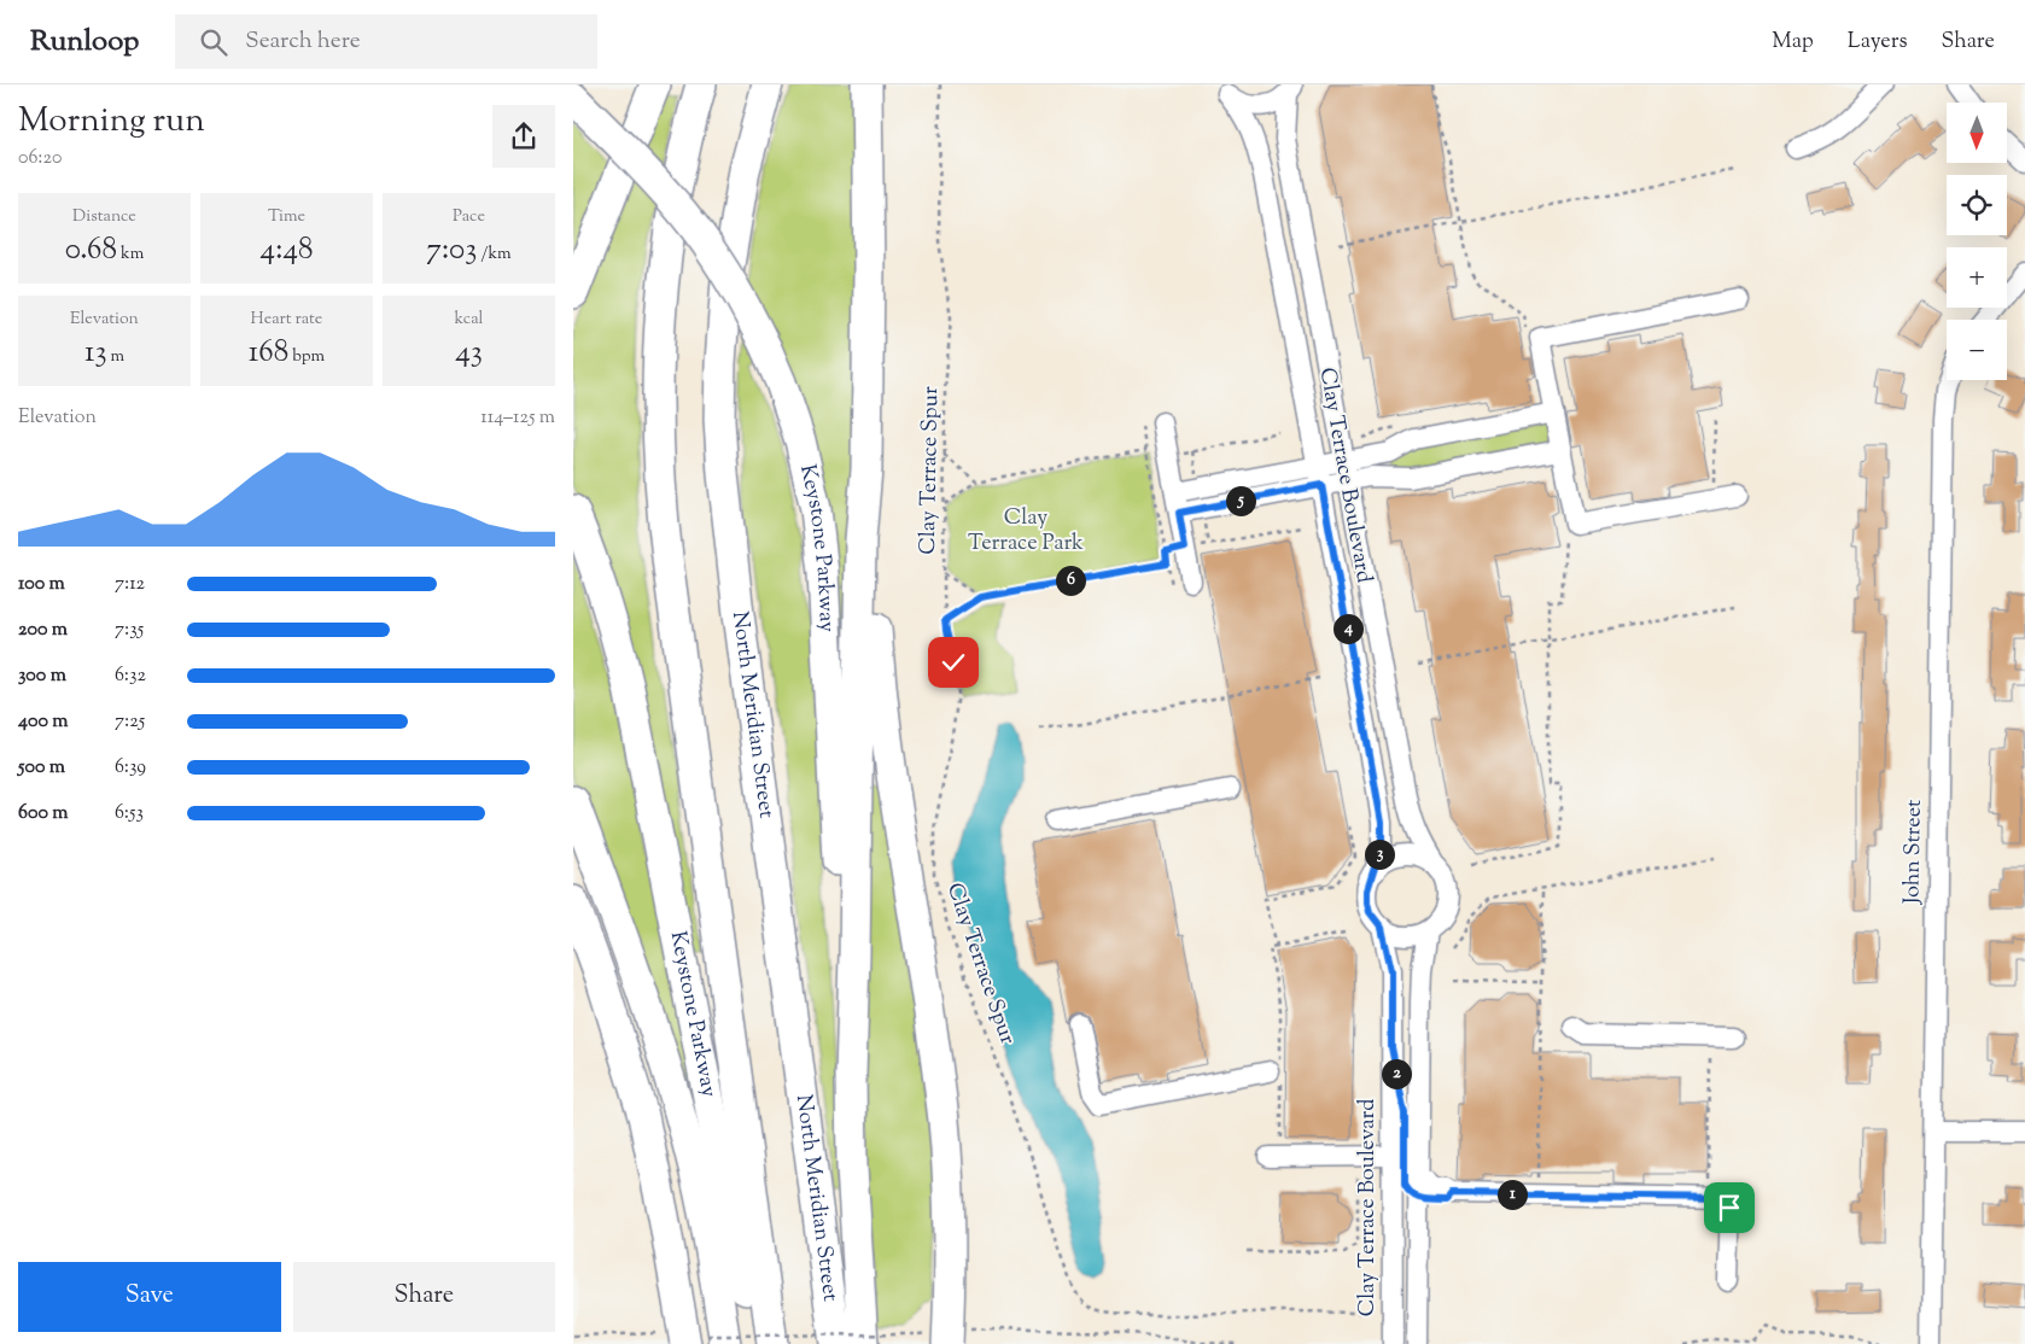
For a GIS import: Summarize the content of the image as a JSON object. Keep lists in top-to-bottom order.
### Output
{
  "streets": {
    "highway": ["Keystone Parkway", "North Meridian Street"],
    "street": ["Clay Terrace Boulevard", "John Street"],
    "path": ["Clay Terrace Spur"]
  },
  "parks": ["Clay Terrace Park"],
  "north": "bottom",
  "page": {
    "header": "Runloop",
    "search": "Search here",
    "nav": ["Map", "Layers", "Share"],
    "heading": ["Morning run", "06:20"],
    "map_buttons": ["+", "−"],
    "stats": [
      ["Distance", "0.68 km"],
      ["Time", "4:48"],
      ["Pace", "7:03 /km"],
      ["Elevation", "13 m"],
      ["Heart rate", "168 bpm"],
      ["kcal", "43"]
    ],
    "chart": ["Elevation", "114–125 m"],
    "pins": [
      "5",
      "6",
      "4",
      "3",
      "2",
      "1"
    ],
    "list": [
      {
        "name": "100 m",
        "note": "7:12"
      },
      {
        "name": "200 m",
        "note": "7:35"
      },
      {
        "name": "300 m",
        "note": "6:32"
      },
      {
        "name": "400 m",
        "note": "7:25"
      },
      {
        "name": "500 m",
        "note": "6:39"
      },
      {
        "name": "600 m",
        "note": "6:53"
      }
    ],
    "buttons": ["Save", "Share"]
  }
}
